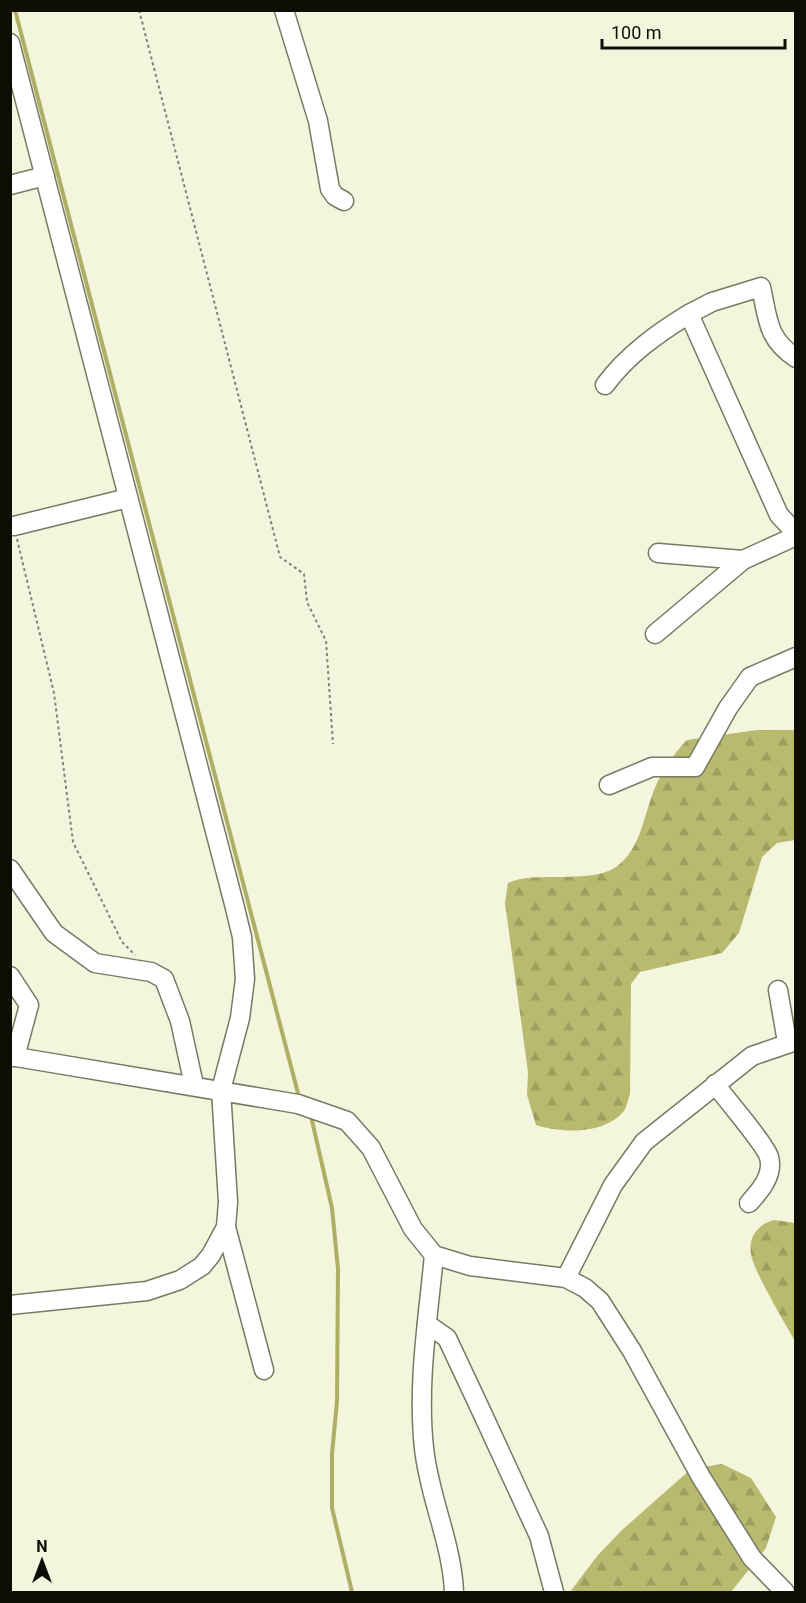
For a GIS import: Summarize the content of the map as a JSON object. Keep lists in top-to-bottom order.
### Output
{
  "scale_bar": "100 m",
  "north": "top"
}
